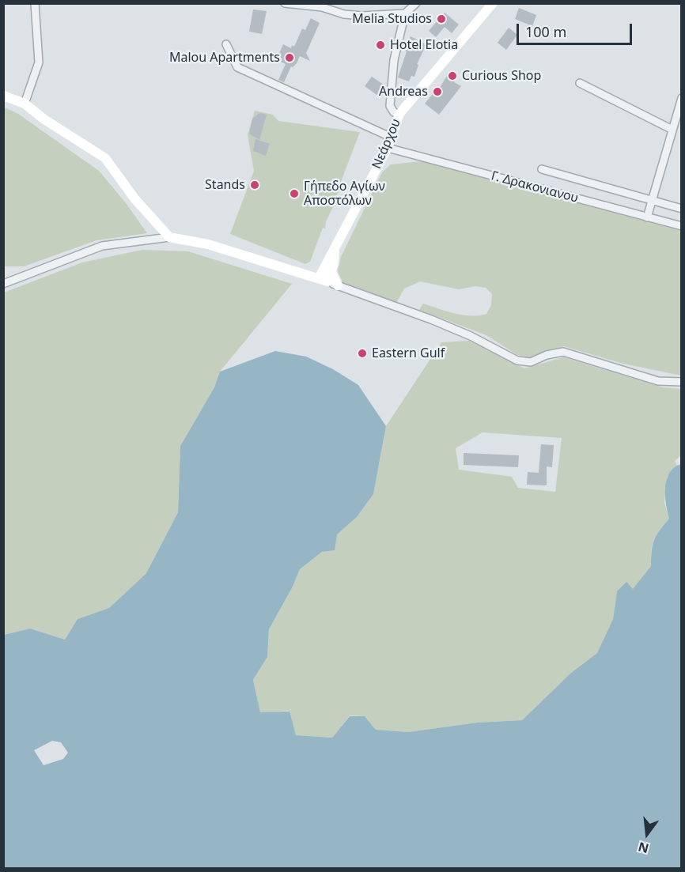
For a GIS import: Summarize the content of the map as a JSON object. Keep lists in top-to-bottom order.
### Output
{
  "streets": {
    "street": ["Νεάρχου", "Γ. Δρακονιανου"]
  },
  "crossings": [
    ["Νεάρχου", "Γ. Δρακονιανου"]
  ],
  "places": [
    "Melia Studios",
    "Hotel Elotia",
    "Malou Apartments",
    "Curious Shop",
    "Andreas",
    "Stands",
    "Γήπεδο Αγίων Αποστόλων",
    "Eastern Gulf"
  ],
  "scale_bar": "100 m",
  "north": "bottom"
}
